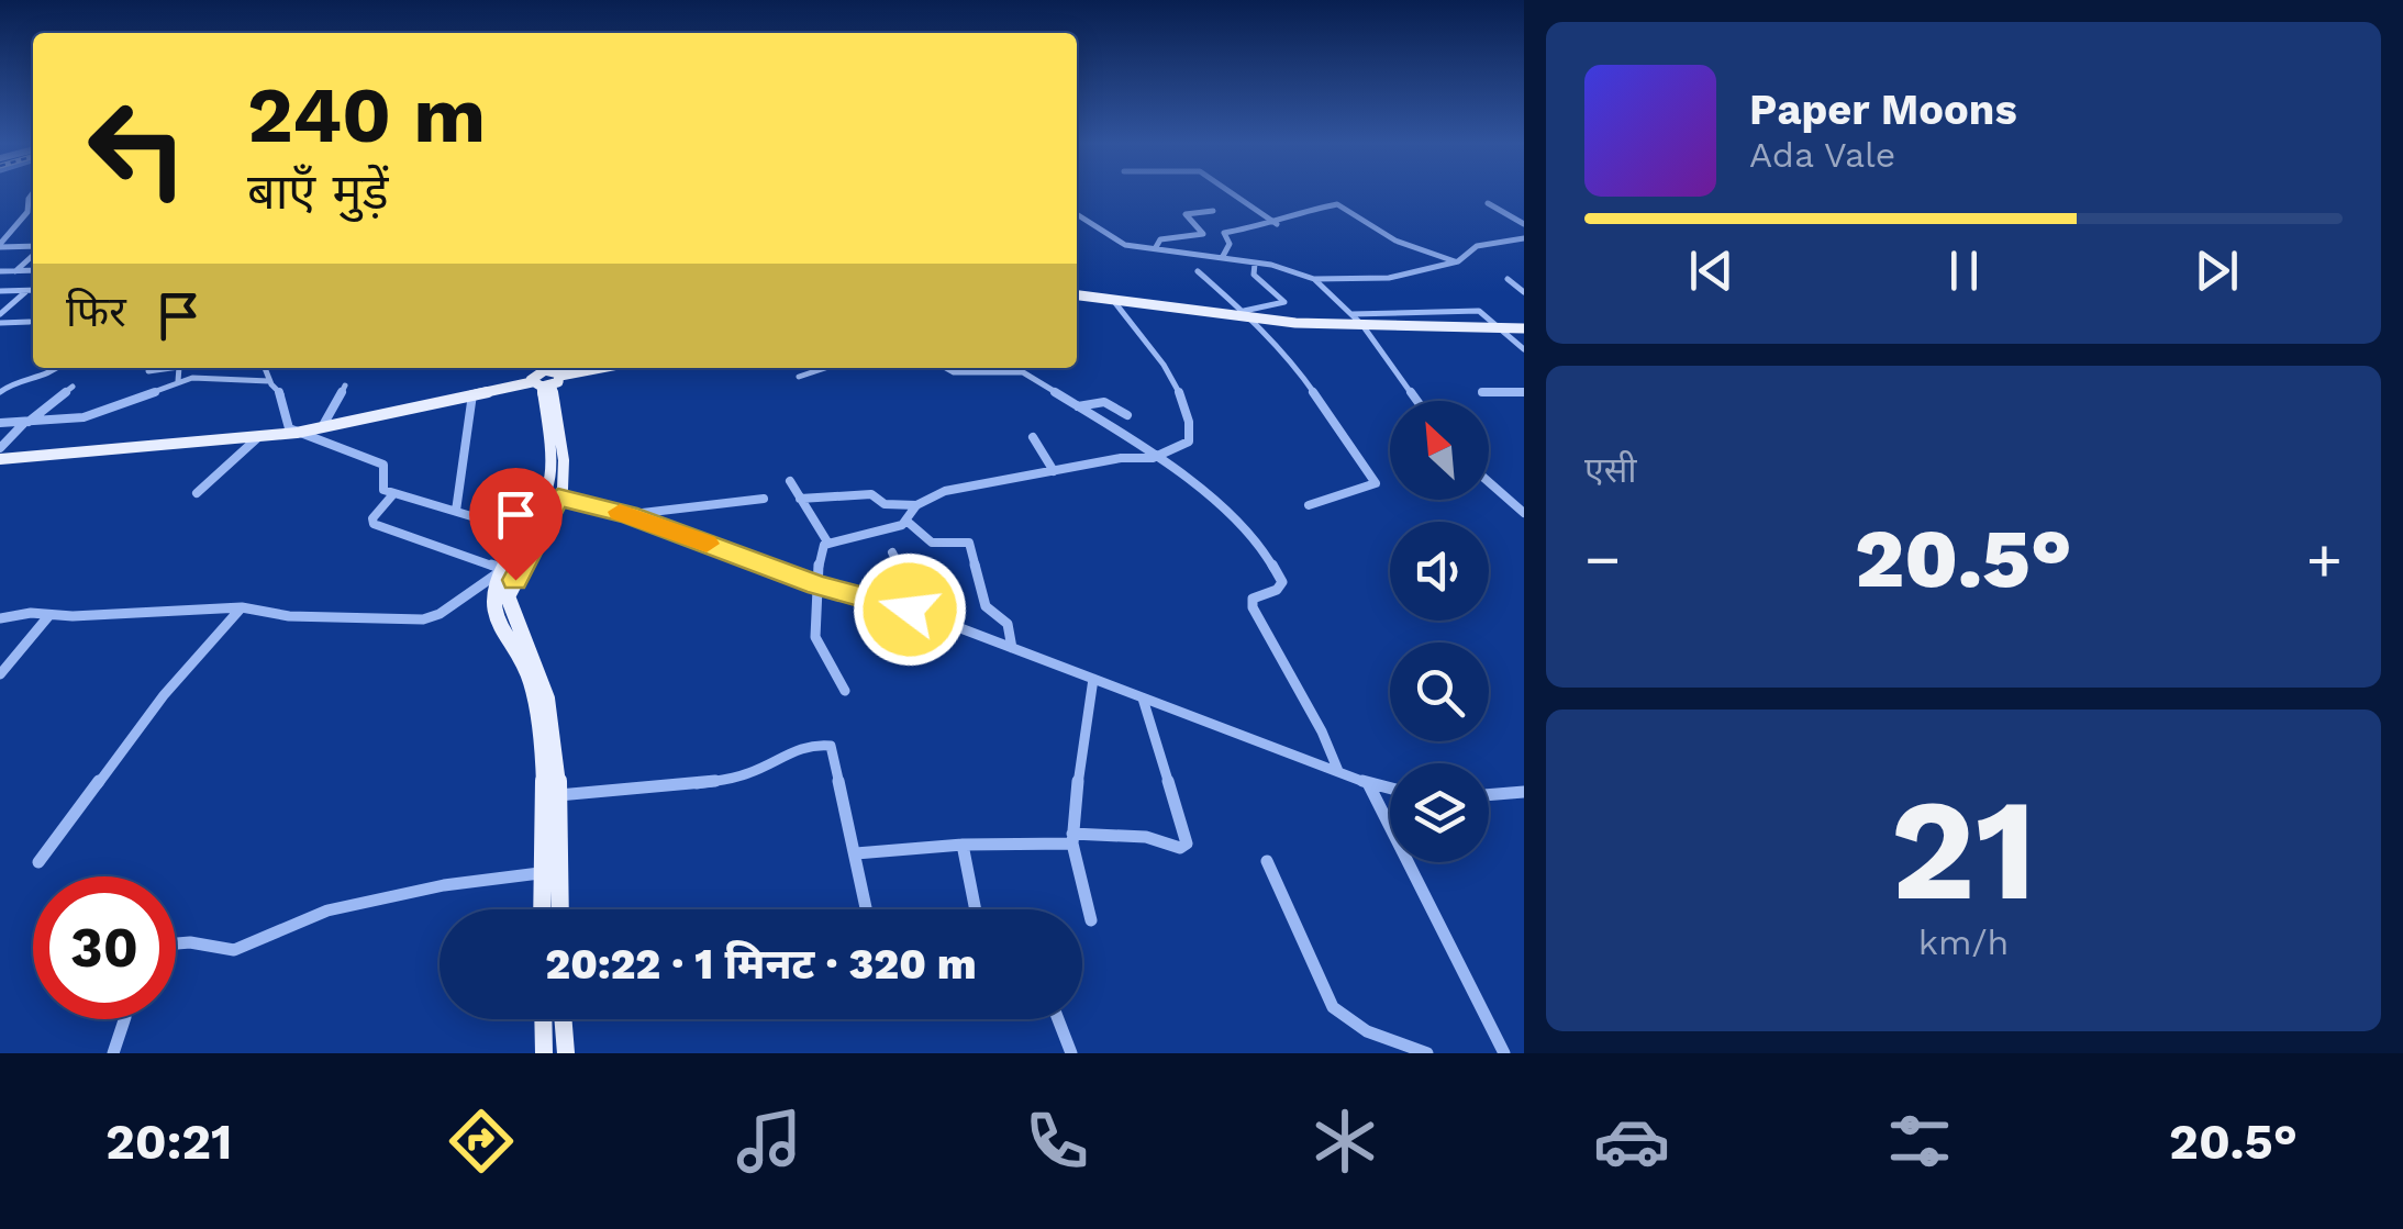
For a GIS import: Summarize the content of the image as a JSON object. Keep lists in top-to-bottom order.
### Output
{
  "north": "top left",
  "page": {
    "turn": ["240 m", "बाएँ मुड़ें"],
    "song": ["Paper Moons", "Ada Vale"],
    "then": "फिर",
    "tile": [
      "एसी",
      ["21", "km/h"]
    ],
    "heat": ["−", "20.5°", "+"],
    "limit": "30",
    "trip": "20:22 · 1 मिनट · 320 m",
    "tabs": ["20:21", "20.5°"]
  }
}
